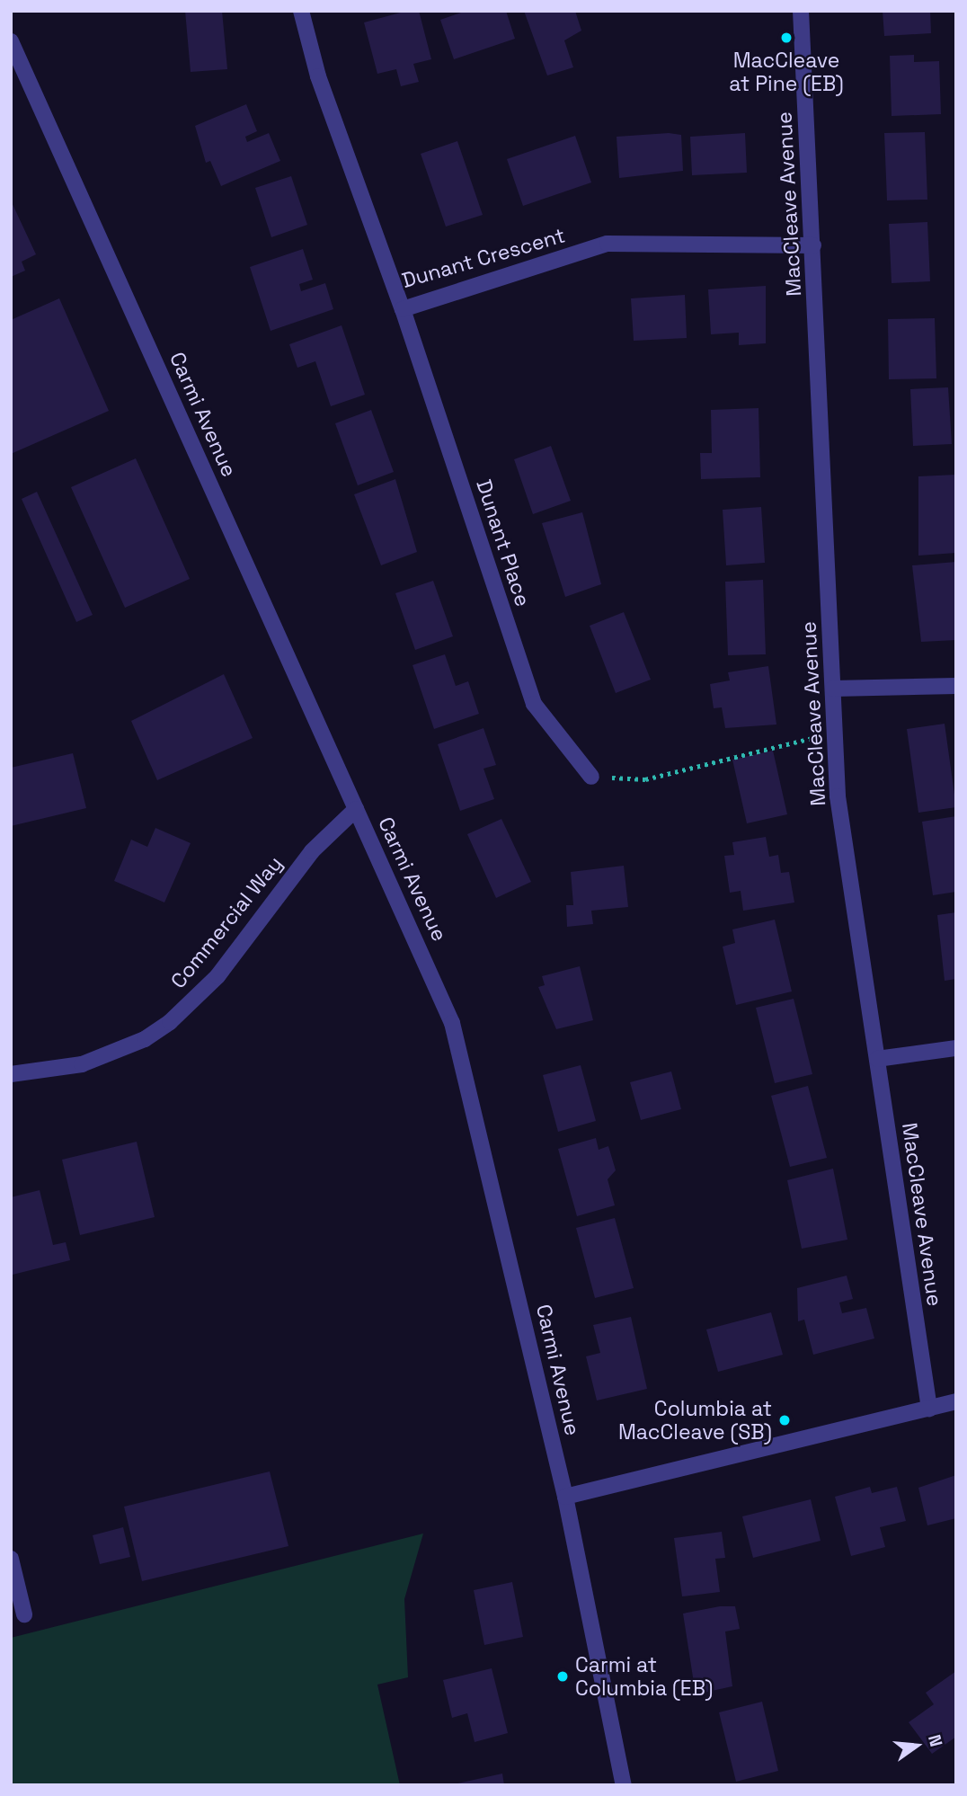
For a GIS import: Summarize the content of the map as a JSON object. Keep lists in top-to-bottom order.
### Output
{
  "streets": {
    "street": [
      "MacCleave Avenue",
      "Dunant Crescent",
      "Carmi Avenue",
      "Dunant Place",
      "Commercial Way"
    ]
  },
  "crossings": [
    ["MacCleave Avenue", "Dunant Crescent"],
    ["Dunant Crescent", "Dunant Place"],
    ["Carmi Avenue", "Commercial Way"]
  ],
  "places": ["MacCleave at Pine (EB)", "Columbia at MacCleave (SB)", "Carmi at Columbia (EB)"],
  "north": "right"
}
